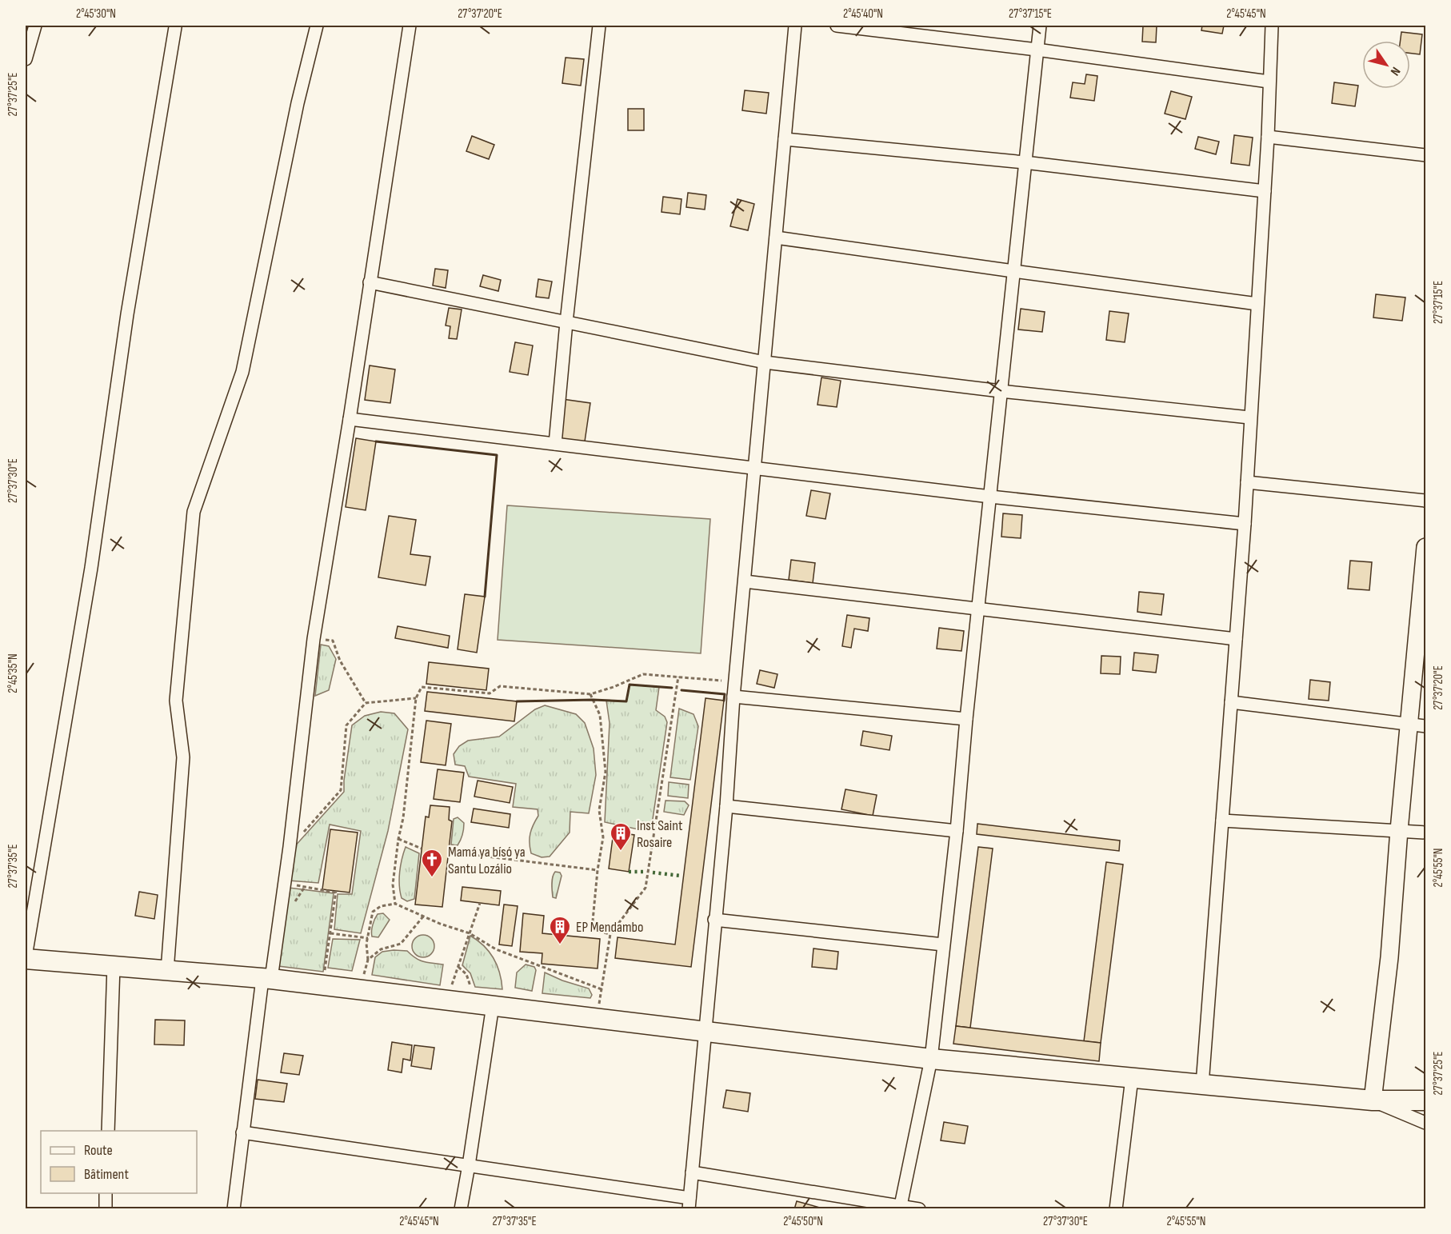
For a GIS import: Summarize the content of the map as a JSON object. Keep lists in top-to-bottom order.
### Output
{
  "places": {
    "building": ["Inst Saint Rosaire", "EP Mendambo"],
    "church": ["Mamá ya bísó ya Santu Lozálio"]
  },
  "legend": ["Route", "Bâtiment"],
  "north": "bottom right",
  "coordinates": [
    "2°45'30\"N",
    "27°37'20\"E",
    "2°45'40\"N",
    "27°37'15\"E",
    "2°45'45\"N",
    "27°37'25\"E",
    "27°37'30\"E",
    "2°45'35\"N",
    "27°37'35\"E",
    "2°45'55\"N",
    "2°45'50\"N"
  ]
}
